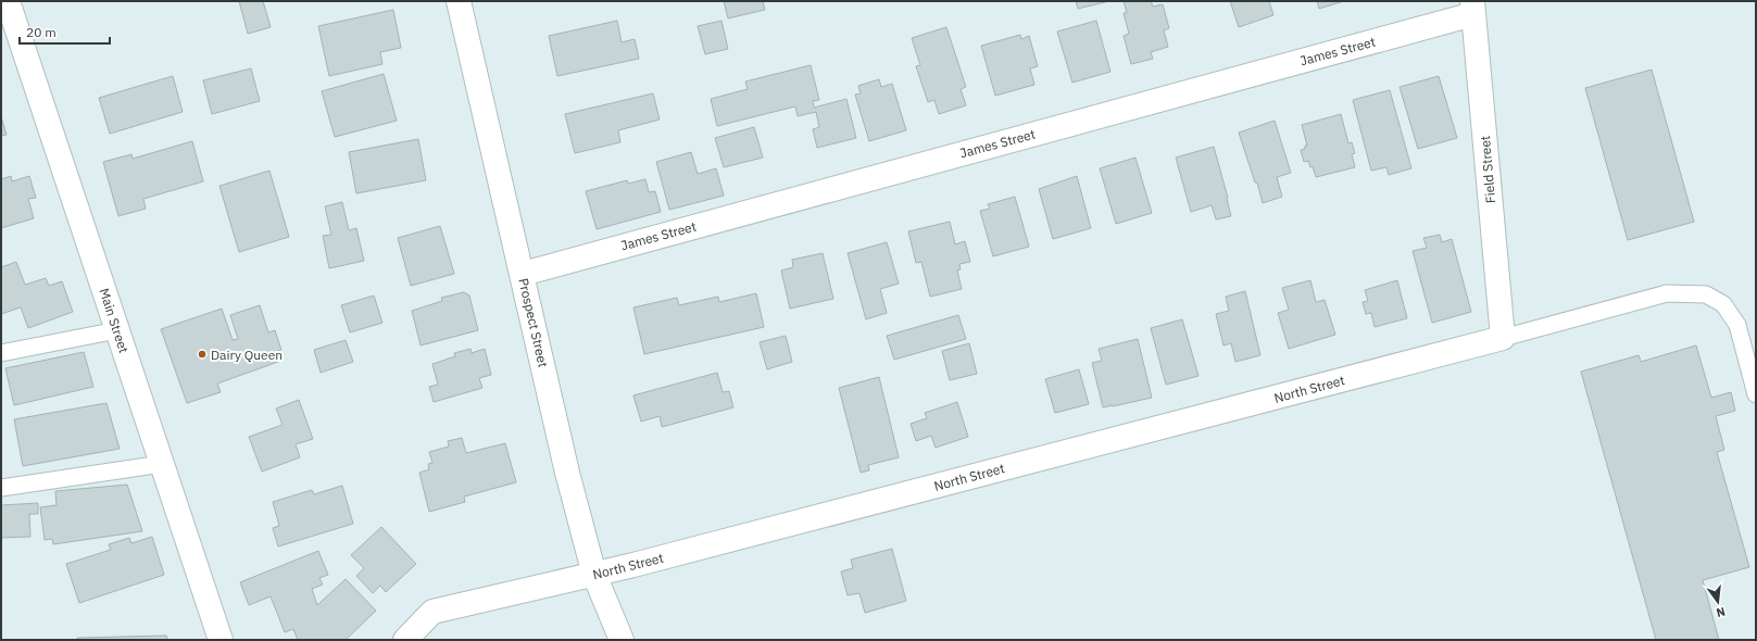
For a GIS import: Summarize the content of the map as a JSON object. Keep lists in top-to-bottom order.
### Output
{
  "streets": {
    "street": [
      "James Street",
      "Field Street",
      "Main Street",
      "Prospect Street",
      "North Street"
    ]
  },
  "crossings": [
    ["James Street", "Field Street"],
    ["James Street", "Prospect Street"],
    ["Field Street", "North Street"],
    ["Prospect Street", "North Street"]
  ],
  "places": ["Dairy Queen"],
  "scale_bar": "20 m",
  "north": "bottom"
}
